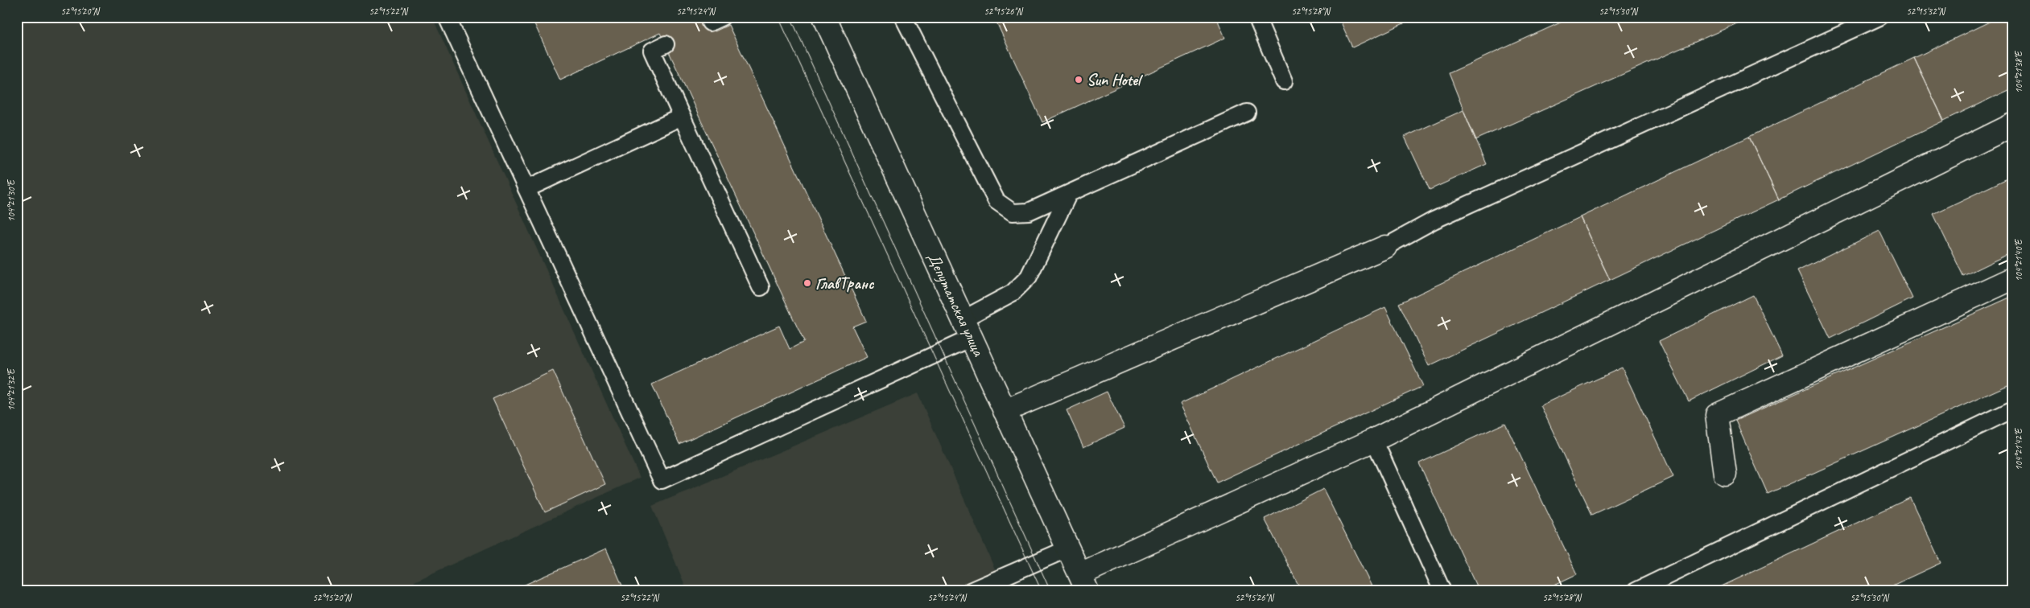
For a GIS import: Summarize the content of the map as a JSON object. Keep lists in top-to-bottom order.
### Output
{
  "streets": {
    "street": ["Депутатская улица"]
  },
  "places": ["Sun Hotel", "ГлавТранс"],
  "coordinates": [
    "52°15'20\"N",
    "52°15'22\"N",
    "52°15'24\"N",
    "52°15'26\"N",
    "52°15'28\"N",
    "52°15'30\"N",
    "52°15'32\"N",
    "104°21'38\"E",
    "104°21'30\"E",
    "104°21'40\"E",
    "104°21'32\"E",
    "104°21'42\"E"
  ]
}
